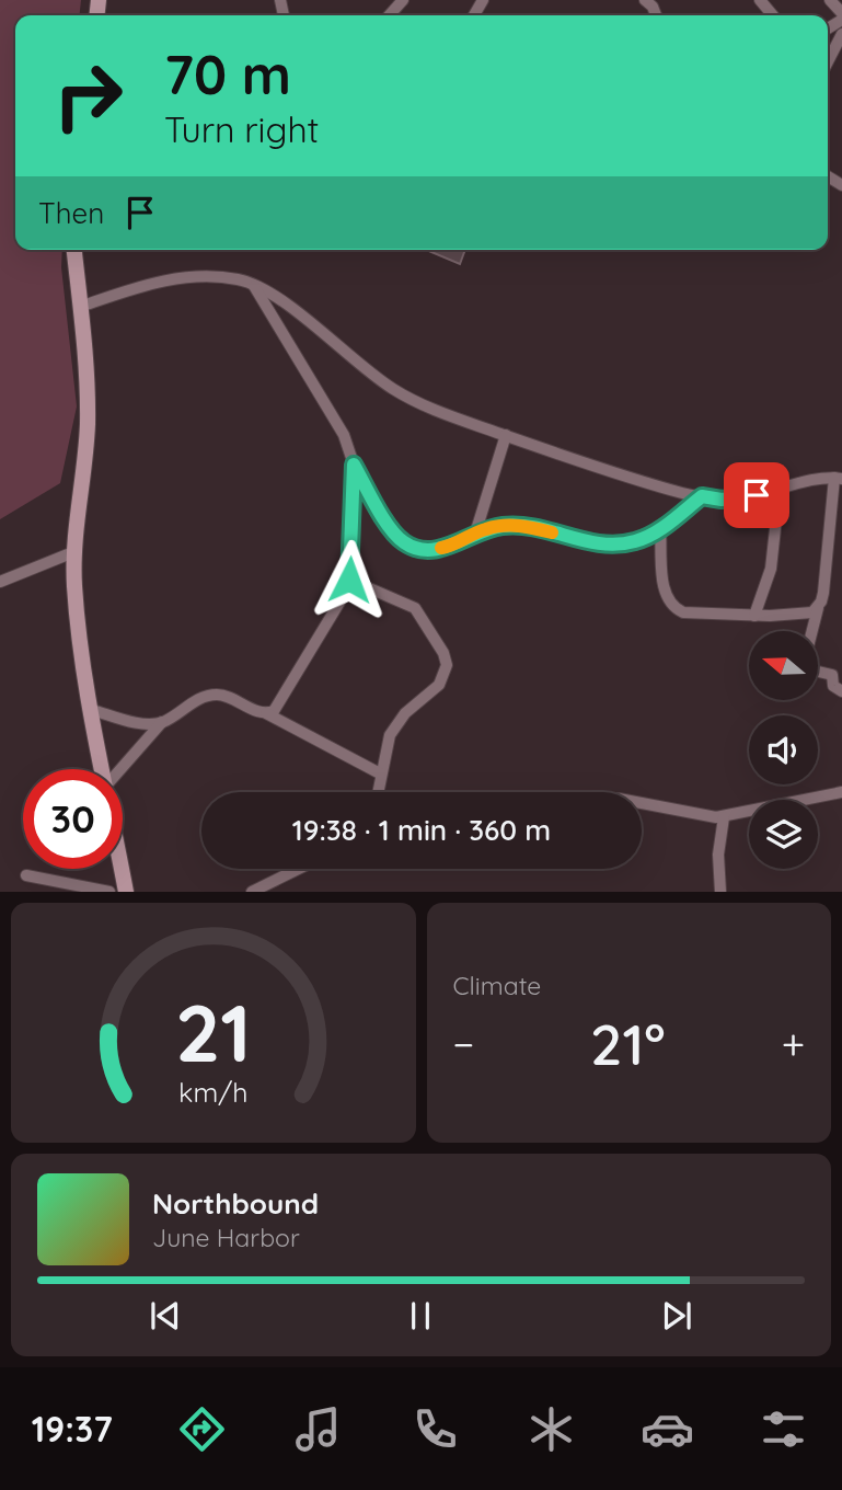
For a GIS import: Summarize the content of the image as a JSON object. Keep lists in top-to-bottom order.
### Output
{
  "north": "left",
  "page": {
    "turn": ["70 m", "Turn right"],
    "then": "Then",
    "limit": "30",
    "trip": "19:38 · 1 min · 360 m",
    "tile": "Climate",
    "heat": ["−", "21°", "+"],
    "song": ["Northbound", "June Harbor"],
    "tabs": "19:37",
    "gauge": ["21", "km/h"]
  }
}
